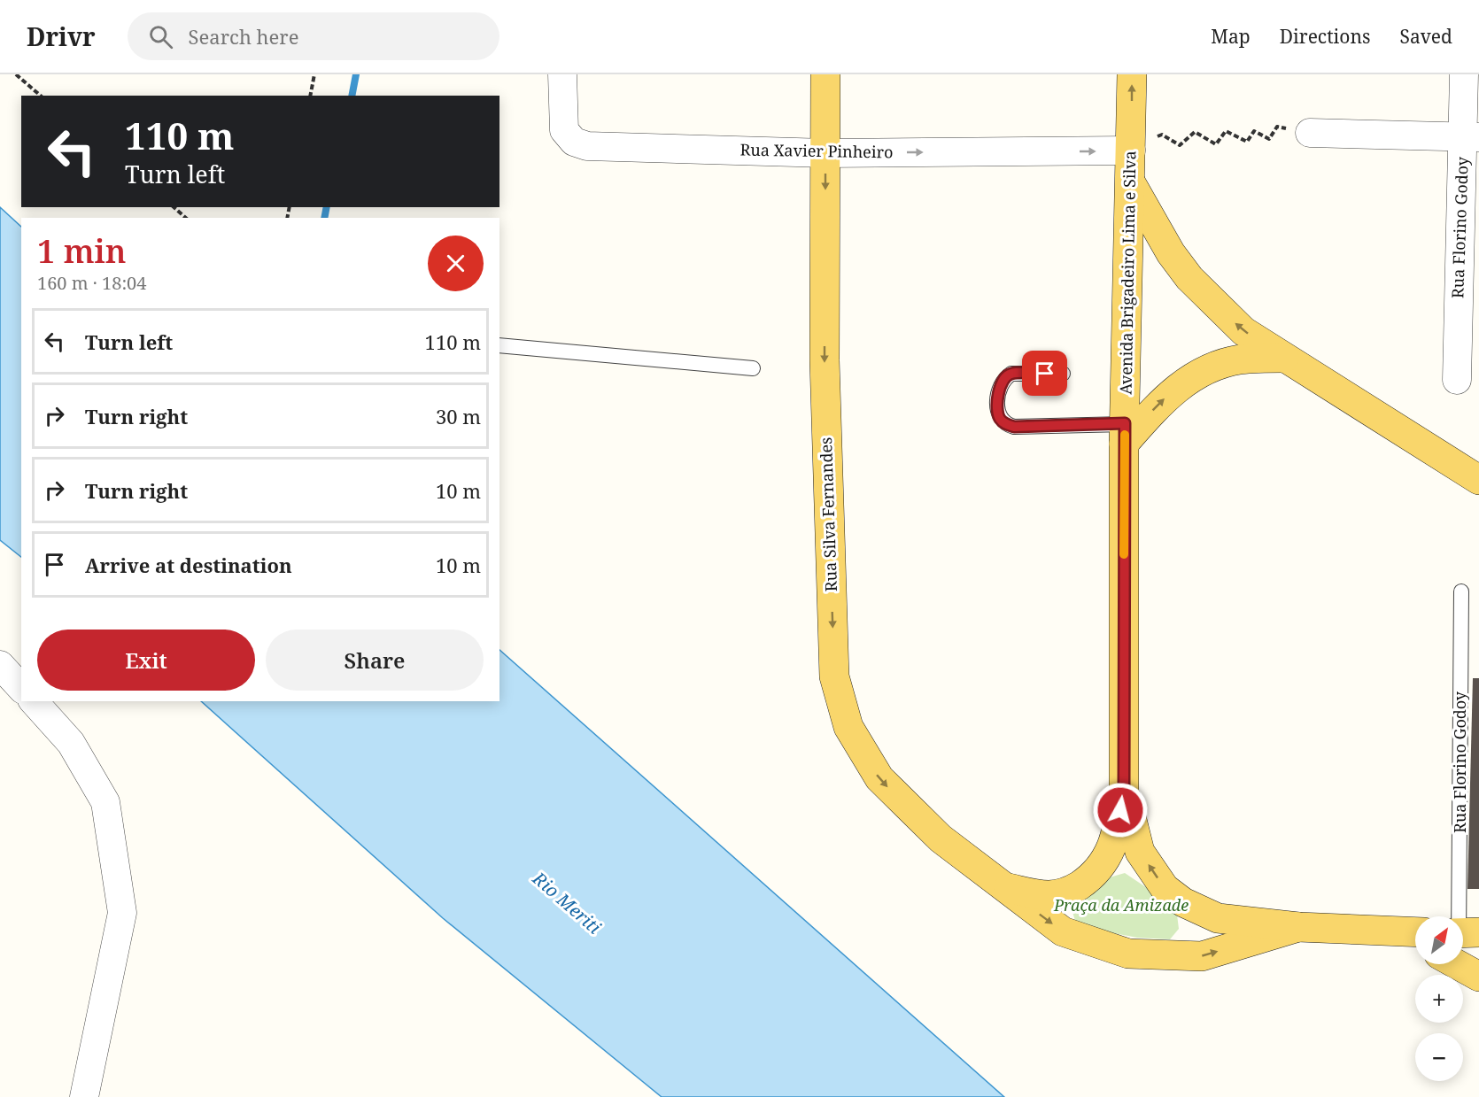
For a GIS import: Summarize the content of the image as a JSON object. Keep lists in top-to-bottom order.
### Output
{
  "streets": {
    "main road": ["Avenida Brigadeiro Lima e Silva", "Rua Silva Fernandes"],
    "street": ["Rua Xavier Pinheiro", "Rua Florino Godoy"]
  },
  "crossings": [
    ["Rua Xavier Pinheiro", "Avenida Brigadeiro Lima e Silva"],
    ["Rua Xavier Pinheiro", "Rua Silva Fernandes"]
  ],
  "one_way": ["Rua Xavier Pinheiro", "Rua Silva Fernandes"],
  "water": ["Rio Meriti"],
  "parks": ["Praça da Amizade"],
  "north": "top right",
  "page": {
    "header": "Drivr",
    "search": "Search here",
    "nav": ["Map", "Directions", "Saved"],
    "turn": ["110 m", "Turn left"],
    "heading": ["1 min", "160 m · 18:04"],
    "list": [
      {
        "name": "Turn left",
        "value": "110 m"
      },
      {
        "name": "Turn right",
        "value": "30 m"
      },
      {
        "name": "Turn right",
        "value": "10 m"
      },
      {
        "name": "Arrive at destination",
        "value": "10 m"
      }
    ],
    "buttons": ["Exit", "Share"],
    "map_buttons": ["+", "−"]
  }
}
